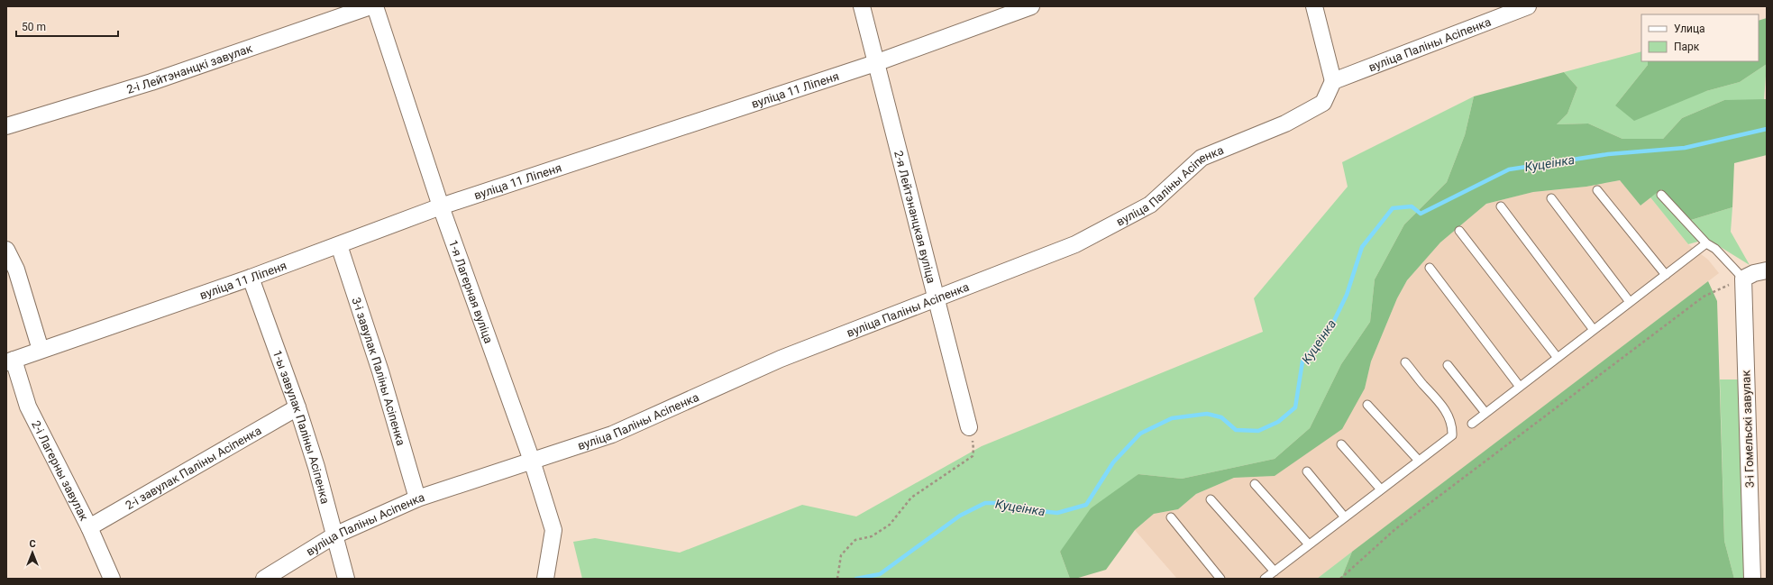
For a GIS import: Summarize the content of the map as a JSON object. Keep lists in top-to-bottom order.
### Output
{
  "streets": {
    "street": [
      "вуліца Паліны Асіпенка",
      "2-і Лейтэнанцкі завулак",
      "вуліца 11 Ліпеня",
      "2-я Лейтэнанцкая вуліца",
      "1-я Лагерная вуліца",
      "3-і завулак Паліны Асіпенка",
      "1-ы завулак Паліны Асіпенка",
      "3-і Гомельскі завулак",
      "2-і завулак Паліны Асіпенка",
      "2-і Лагерны завулак"
    ]
  },
  "crossings": [
    ["вуліца Паліны Асіпенка", "2-я Лейтэнанцкая вуліца"],
    ["вуліца Паліны Асіпенка", "1-я Лагерная вуліца"],
    ["вуліца Паліны Асіпенка", "3-і завулак Паліны Асіпенка"],
    ["вуліца Паліны Асіпенка", "1-ы завулак Паліны Асіпенка"],
    ["вуліца 11 Ліпеня", "2-я Лейтэнанцкая вуліца"],
    ["вуліца 11 Ліпеня", "1-я Лагерная вуліца"],
    ["вуліца 11 Ліпеня", "3-і завулак Паліны Асіпенка"],
    ["вуліца 11 Ліпеня", "1-ы завулак Паліны Асіпенка"],
    ["вуліца 11 Ліпеня", "2-і Лагерны завулак"],
    ["1-ы завулак Паліны Асіпенка", "2-і завулак Паліны Асіпенка"],
    ["2-і завулак Паліны Асіпенка", "2-і Лагерны завулак"]
  ],
  "water": ["Куцеінка"],
  "legend": ["Улица", "Парк"],
  "scale_bar": "50 m",
  "north": "top"
}
